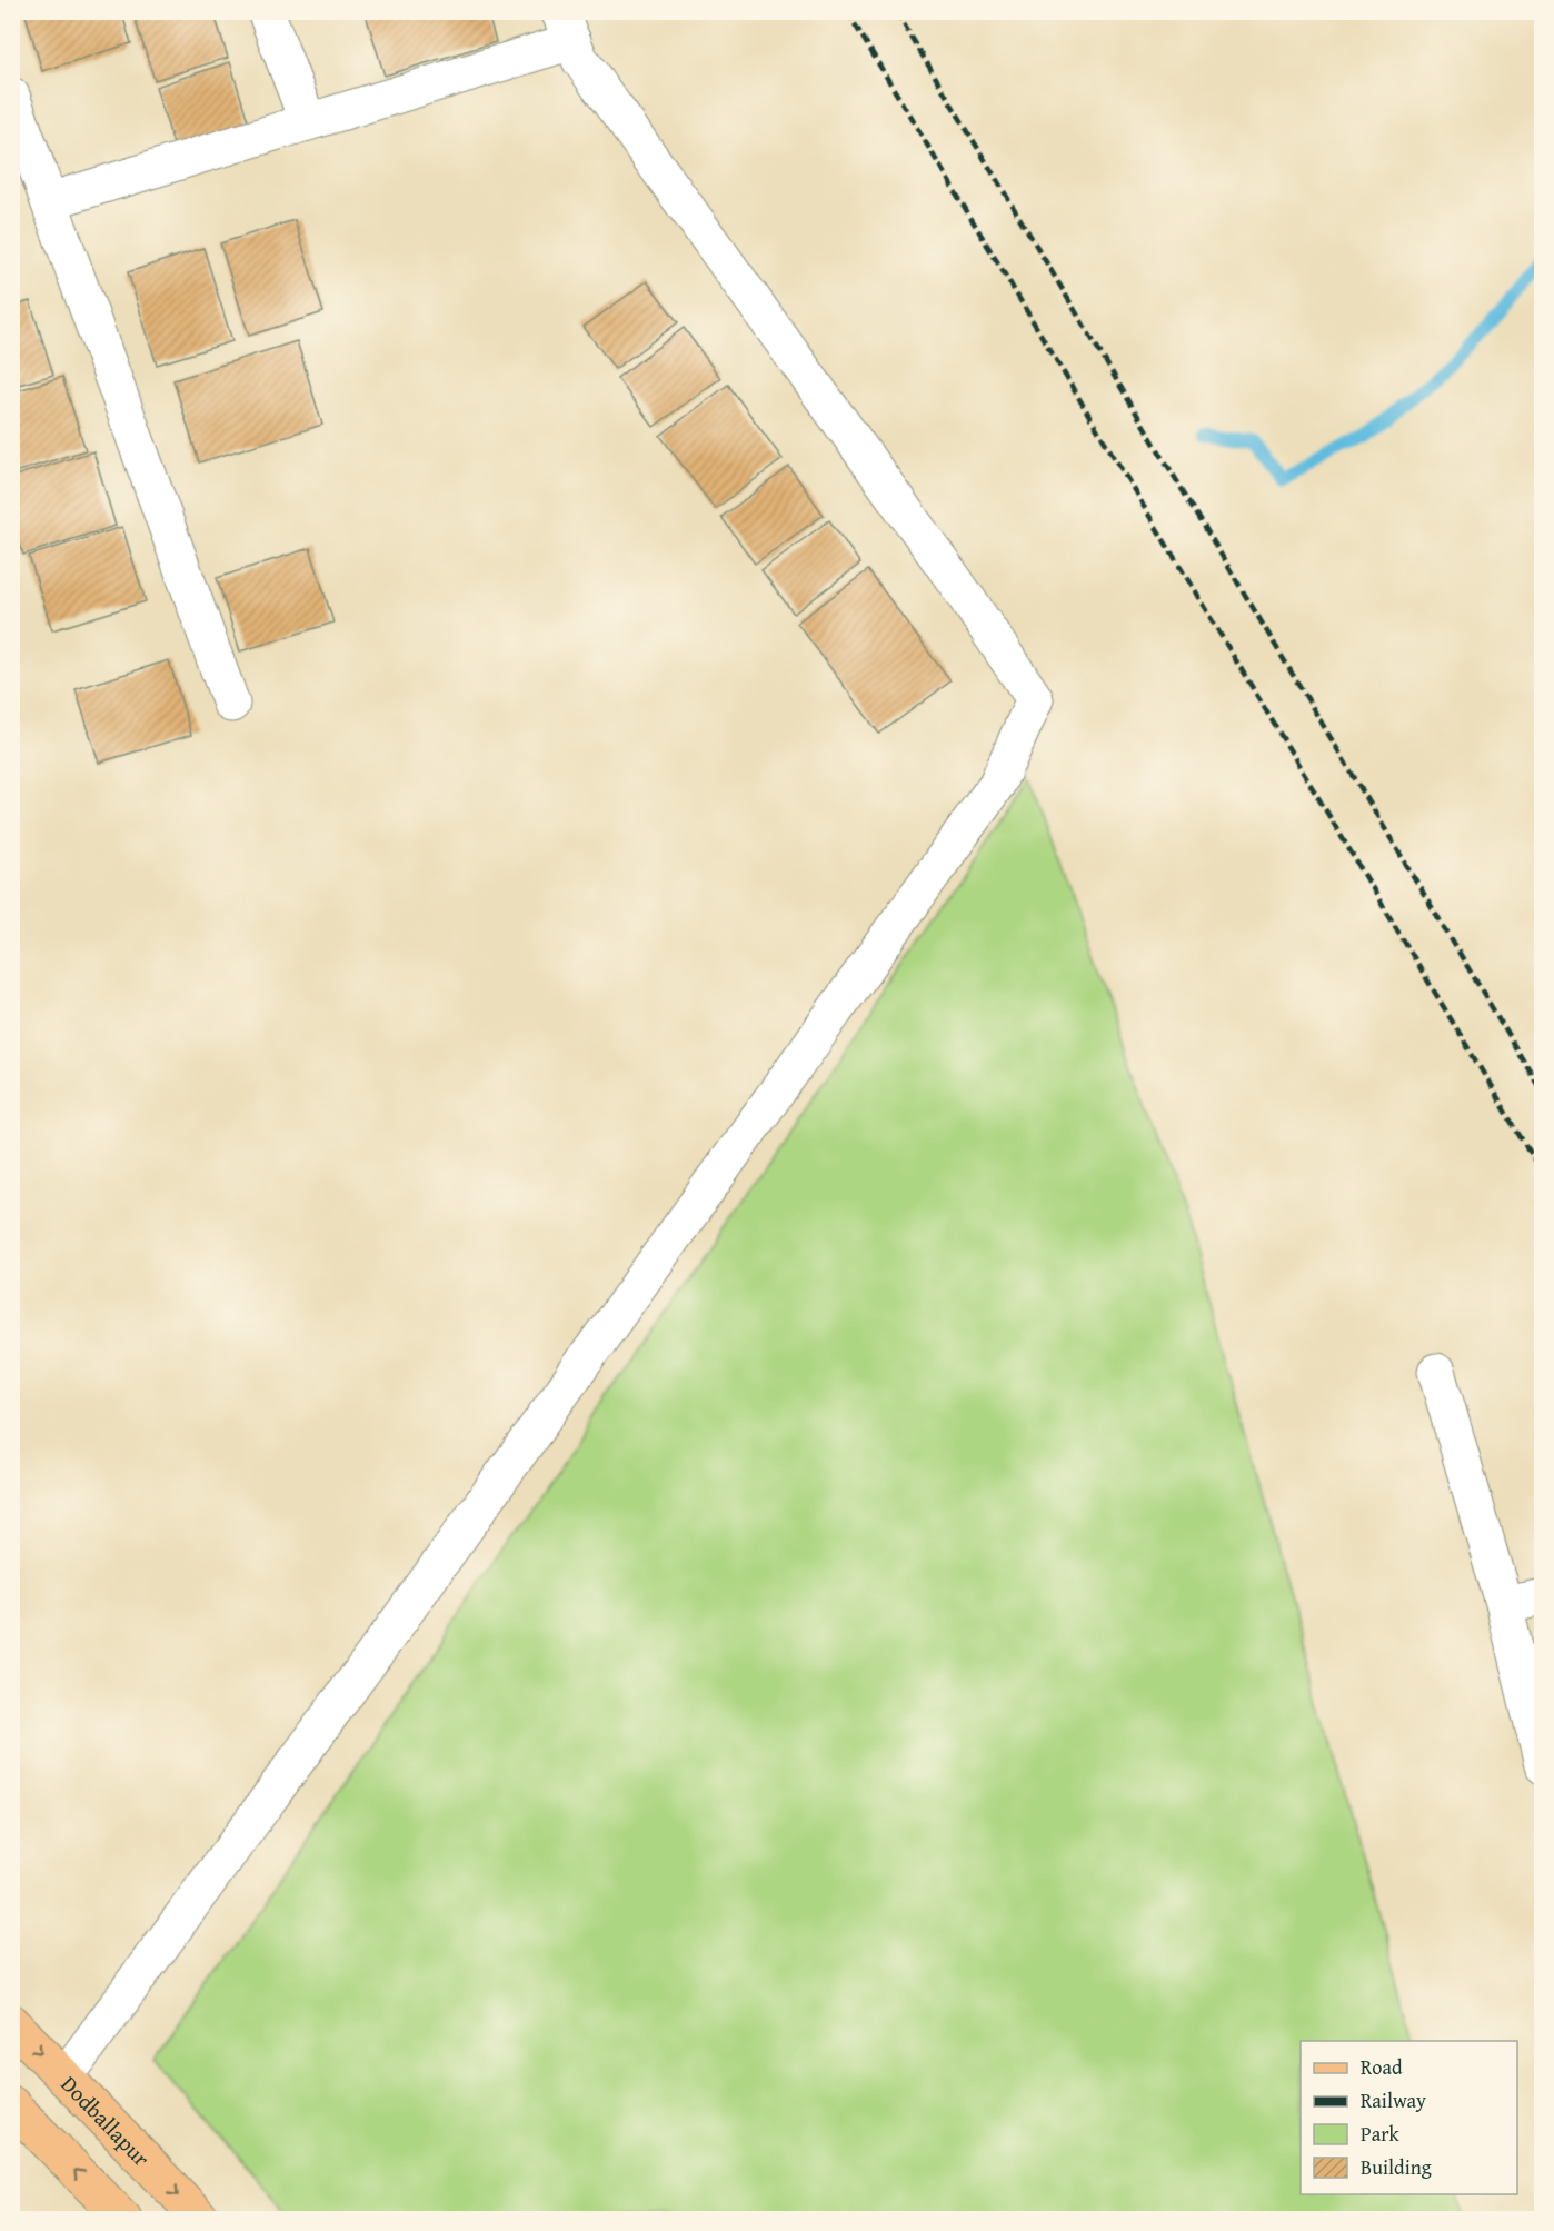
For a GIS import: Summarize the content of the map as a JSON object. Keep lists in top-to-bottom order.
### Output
{
  "streets": {
    "main road": ["Dodballapur"]
  },
  "legend": [
    "Road",
    "Railway",
    "Park",
    "Building"
  ]
}
